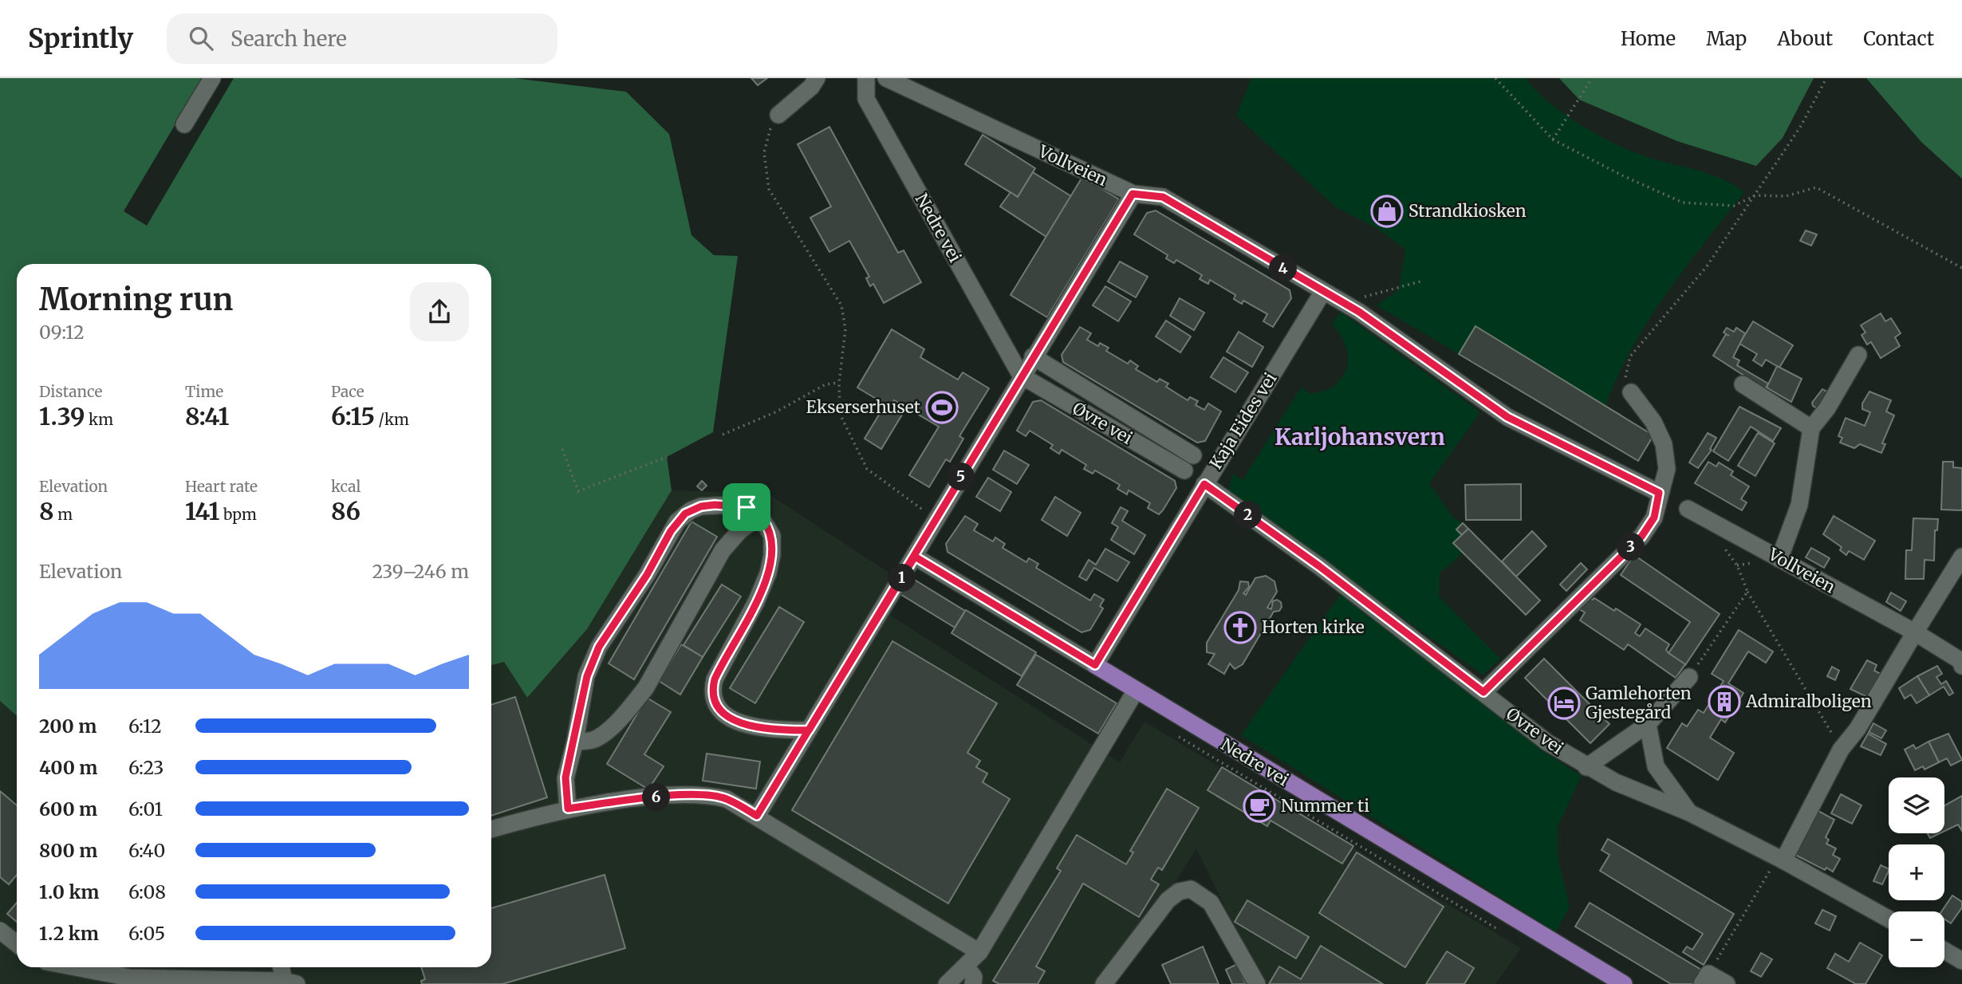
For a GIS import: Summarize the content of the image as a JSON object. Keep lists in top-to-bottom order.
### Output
{
  "streets": {
    "main road": ["Nedre vei"],
    "street": ["Vollveien", "Kaja Eides vei", "Øvre vei"]
  },
  "crossings": [
    ["Vollveien", "Kaja Eides vei"],
    ["Nedre vei", "Kaja Eides vei"],
    ["Nedre vei", "Øvre vei"],
    ["Kaja Eides vei", "Øvre vei"]
  ],
  "districts": ["Karljohansvern"],
  "places": {
    "shop": ["Strandkiosken"],
    "sports": ["Ekserserhuset"],
    "church": ["Horten kirke"],
    "building": ["Admiralboligen"],
    "hotel": ["Gamlehorten Gjestegård"],
    "cafe": ["Nummer ti"]
  },
  "page": {
    "header": "Sprintly",
    "search": "Search here",
    "nav": [
      "Home",
      "Map",
      "About",
      "Contact"
    ],
    "pins": [
      "4",
      "5",
      "2",
      "3",
      "1",
      "6"
    ],
    "heading": ["Morning run", "09:12"],
    "stats": [
      ["Distance", "1.39 km"],
      ["Time", "8:41"],
      ["Pace", "6:15 /km"],
      ["Elevation", "8 m"],
      ["Heart rate", "141 bpm"],
      ["kcal", "86"]
    ],
    "chart": ["Elevation", "239–246 m"],
    "list": [
      {
        "name": "200 m",
        "note": "6:12"
      },
      {
        "name": "400 m",
        "note": "6:23"
      },
      {
        "name": "600 m",
        "note": "6:01"
      },
      {
        "name": "800 m",
        "note": "6:40"
      },
      {
        "name": "1.0 km",
        "note": "6:08"
      },
      {
        "name": "1.2 km",
        "note": "6:05"
      }
    ],
    "map_buttons": ["+", "−"]
  }
}
